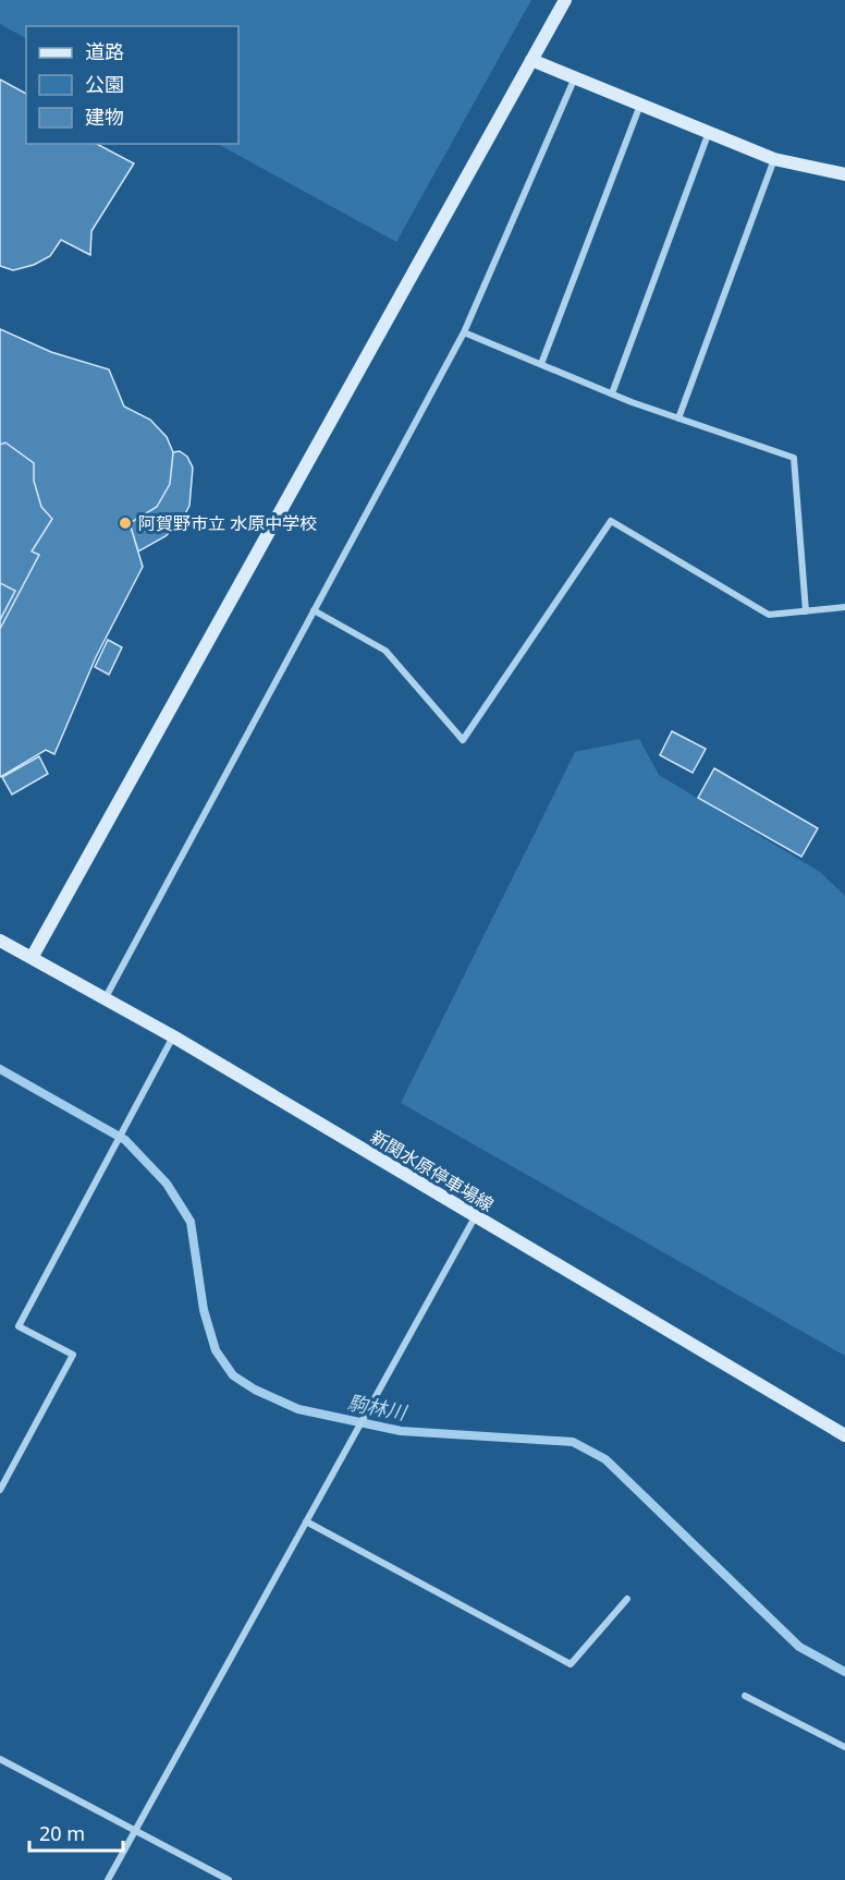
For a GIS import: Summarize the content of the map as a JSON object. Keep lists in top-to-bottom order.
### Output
{
  "streets": {
    "street": ["新関水原停車場線"]
  },
  "water": ["駒林川"],
  "places": ["阿賀野市立 水原中学校"],
  "legend": ["道路", "公園", "建物"],
  "scale_bar": "20 m"
}
